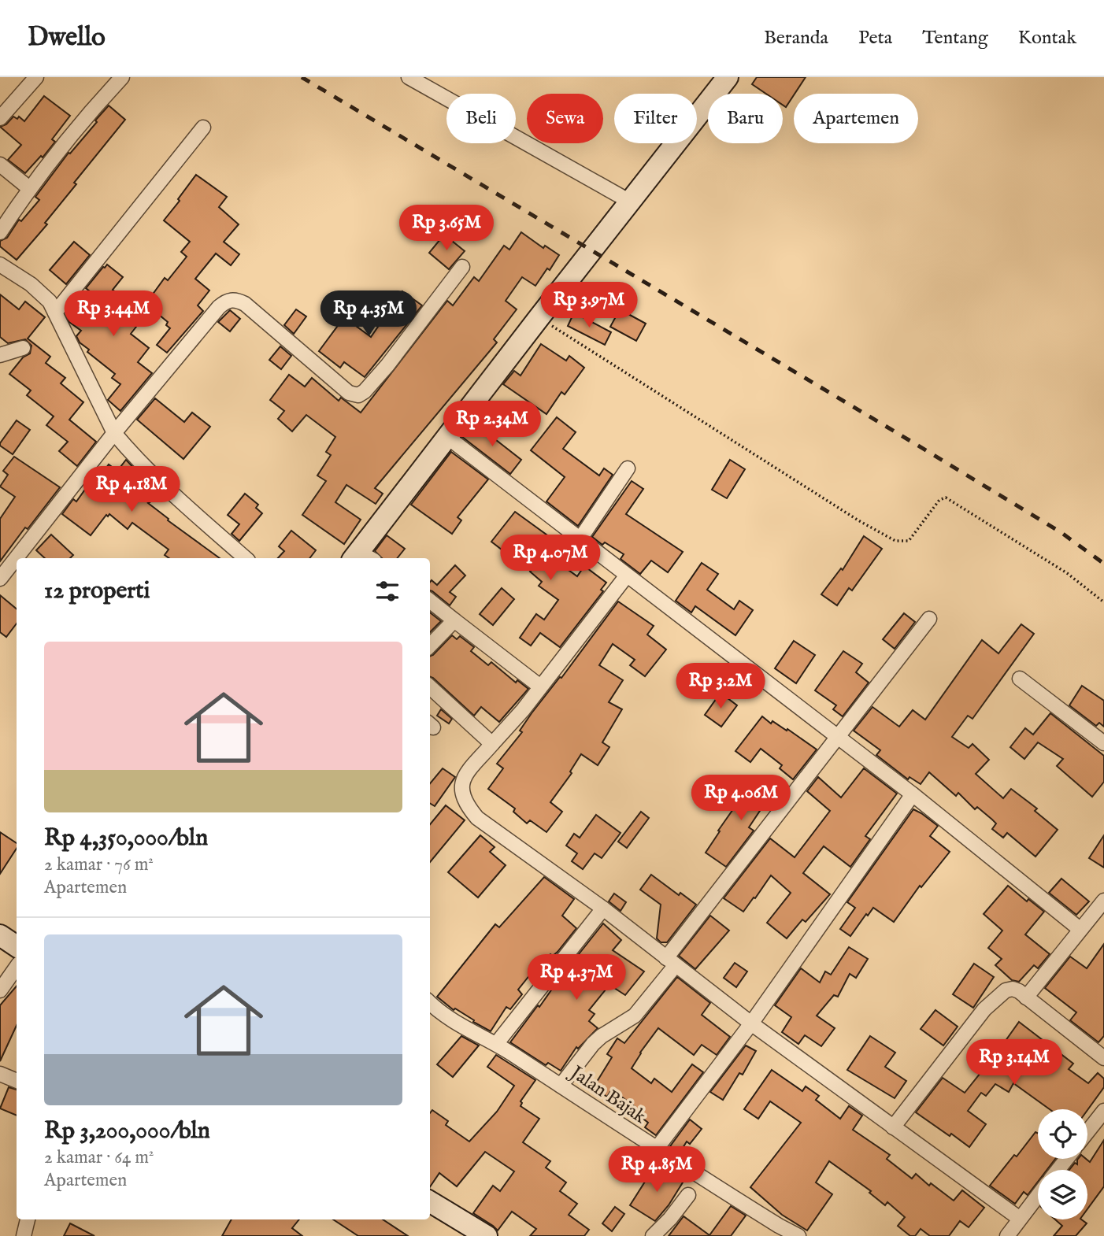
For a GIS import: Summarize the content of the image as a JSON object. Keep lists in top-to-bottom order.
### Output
{
  "streets": {
    "street": ["Jalan Bajak"]
  },
  "page": {
    "header": "Dwello",
    "nav": [
      "Beranda",
      "Peta",
      "Tentang",
      "Kontak"
    ],
    "chip": [
      "Beli",
      "Sewa",
      "Filter",
      "Baru",
      "Apartemen"
    ],
    "price": [
      "Rp 3.65M",
      "Rp 3.97M",
      "Rp 3.44M",
      "Rp 4.35M",
      "Rp 2.34M",
      "Rp 4.18M",
      "Rp 4.07M",
      "Rp 3.2M",
      "Rp 4.06M",
      "Rp 4.37M",
      "Rp 3.14M",
      "Rp 4.85M"
    ],
    "heading": "12 properti",
    "list": [
      {
        "name": "Rp 4,350,000/bln",
        "note": "2 kamar · 76 m² · Apartemen"
      },
      {
        "name": "Rp 3,200,000/bln",
        "note": "2 kamar · 64 m² · Apartemen"
      }
    ]
  }
}
